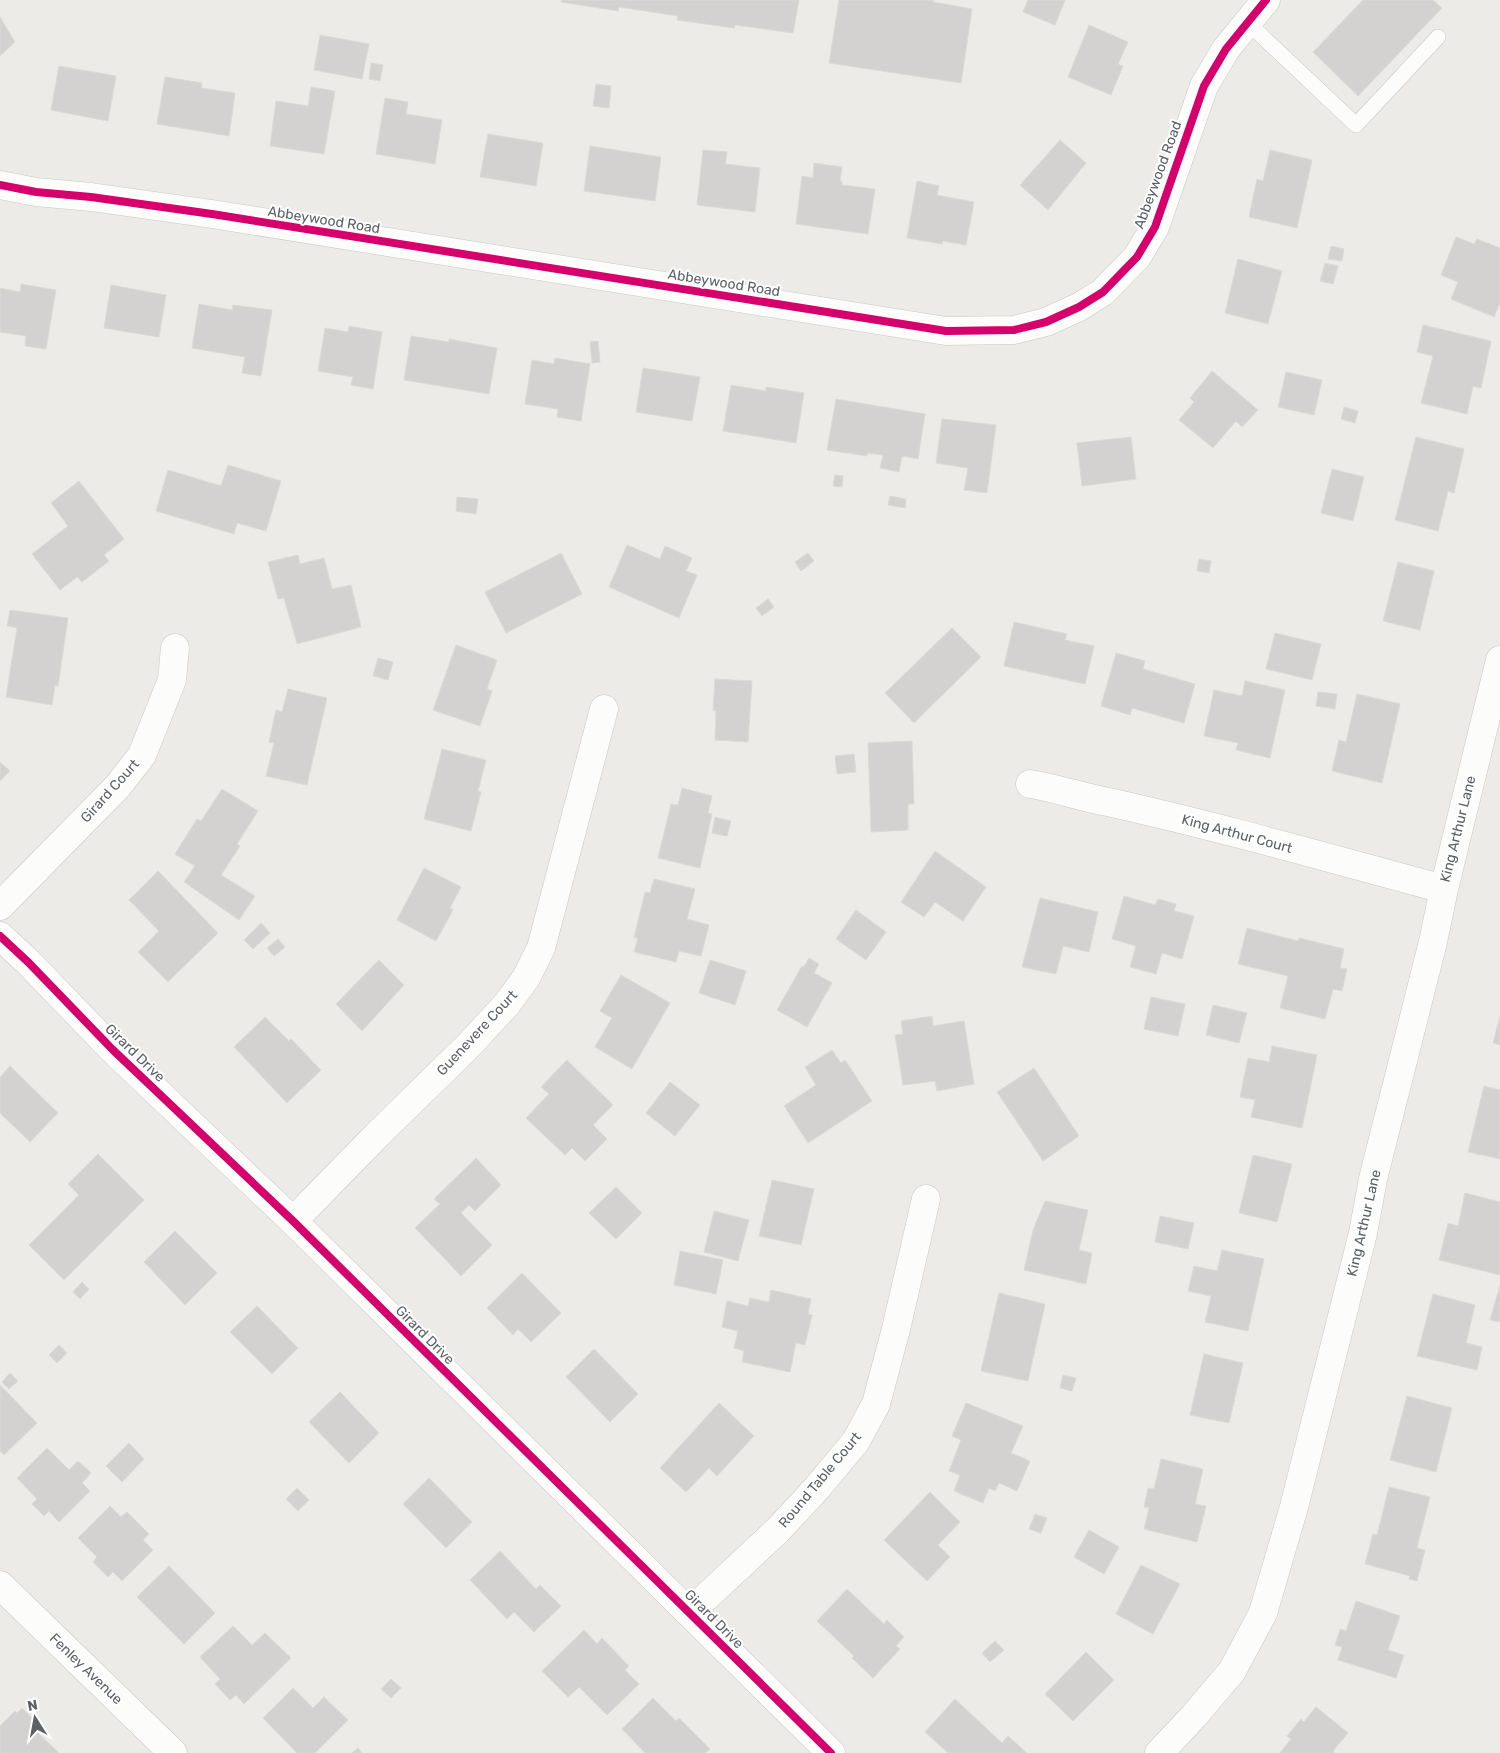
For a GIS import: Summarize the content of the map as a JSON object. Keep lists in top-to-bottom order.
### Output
{
  "streets": {
    "street": [
      "Abbeywood Road",
      "Girard Court",
      "King Arthur Lane",
      "King Arthur Court",
      "Guenevere Court",
      "Girard Drive",
      "Round Table Court",
      "Fenley Avenue"
    ]
  },
  "crossings": [
    ["King Arthur Lane", "King Arthur Court"],
    ["Guenevere Court", "Girard Drive"],
    ["Girard Drive", "Round Table Court"]
  ],
  "north": "top"
}
